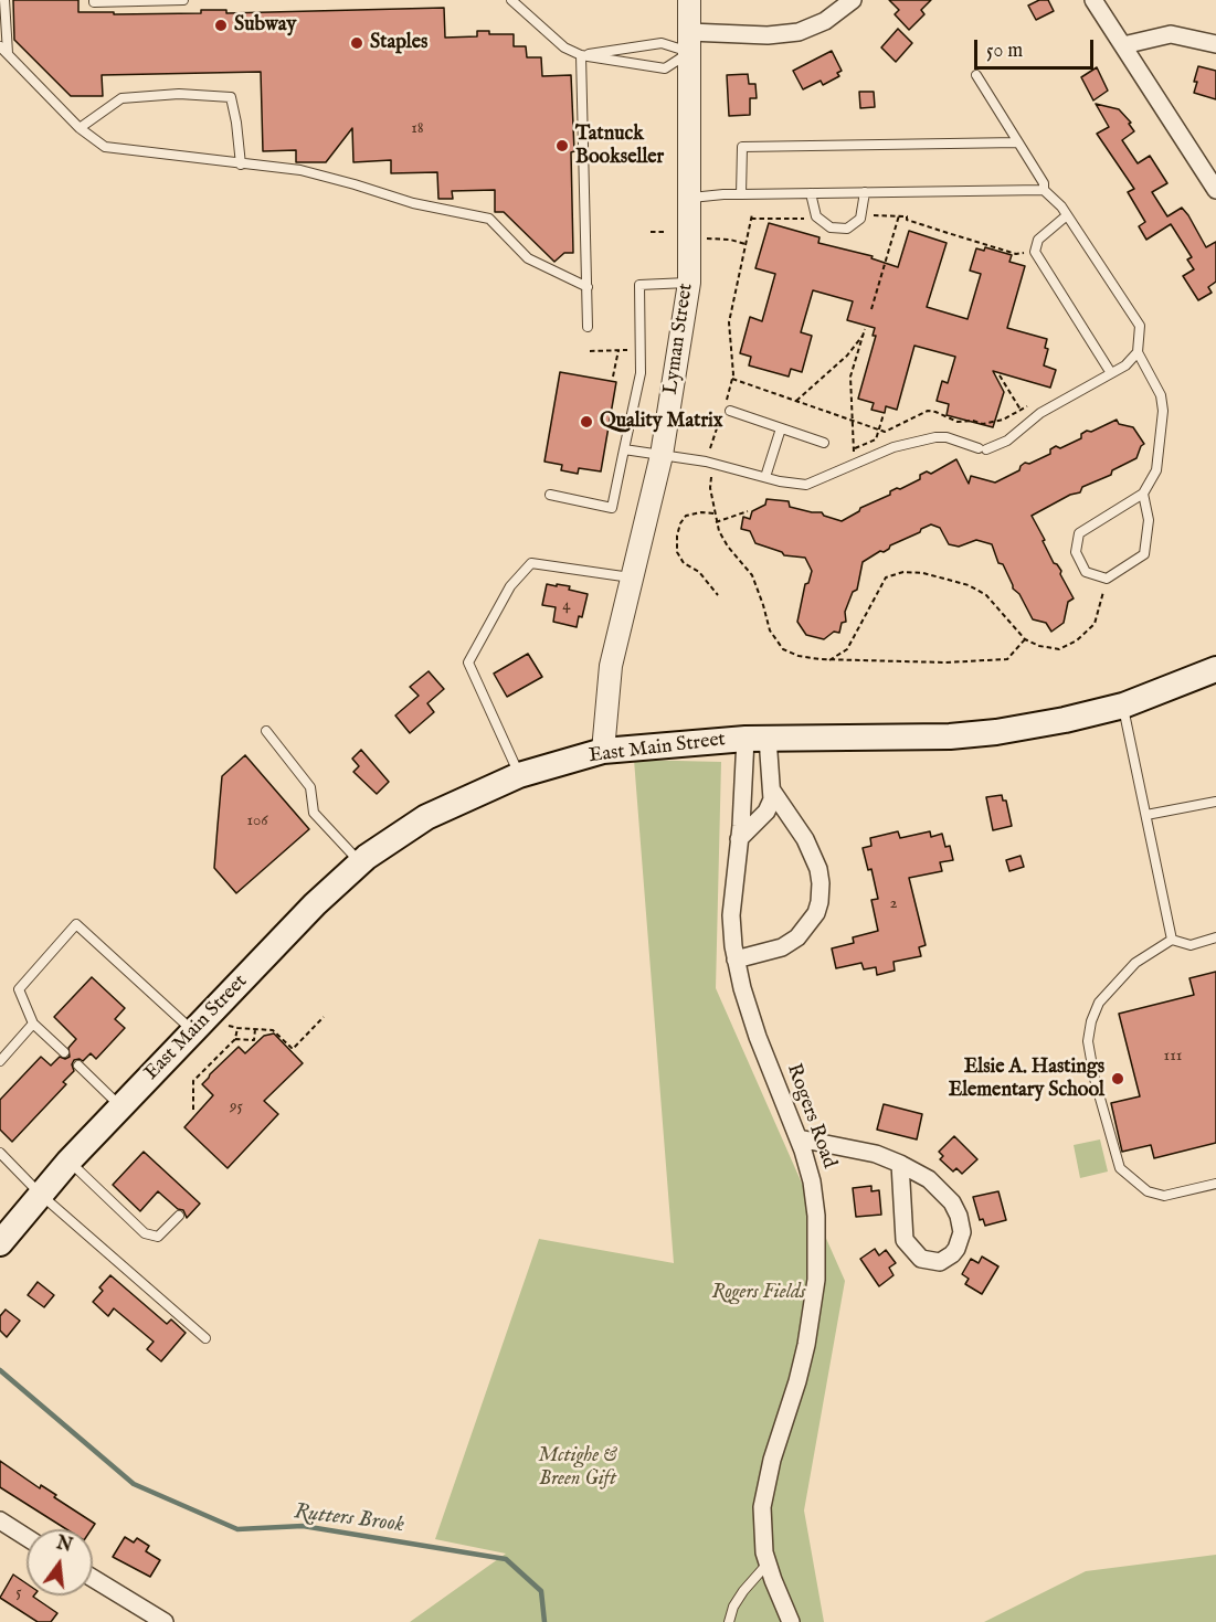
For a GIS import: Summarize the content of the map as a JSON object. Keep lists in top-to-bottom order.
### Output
{
  "streets": {
    "main road": ["East Main Street"],
    "street": ["Lyman Street", "Rogers Road"]
  },
  "crossings": [
    ["Lyman Street", "East Main Street"],
    ["East Main Street", "Rogers Road"]
  ],
  "water": ["Rutters Brook"],
  "parks": ["Rogers Fields", "Mctighe & Breen Gift"],
  "places": [
    "Subway",
    "Staples",
    "Tatnuck Bookseller",
    "Quality Matrix",
    "Elsie A. Hastings Elementary School"
  ],
  "house_numbers": [
    "18",
    "4",
    "106",
    "2",
    "111",
    "95",
    "5"
  ],
  "scale_bar": "50 m",
  "north": "top"
}
